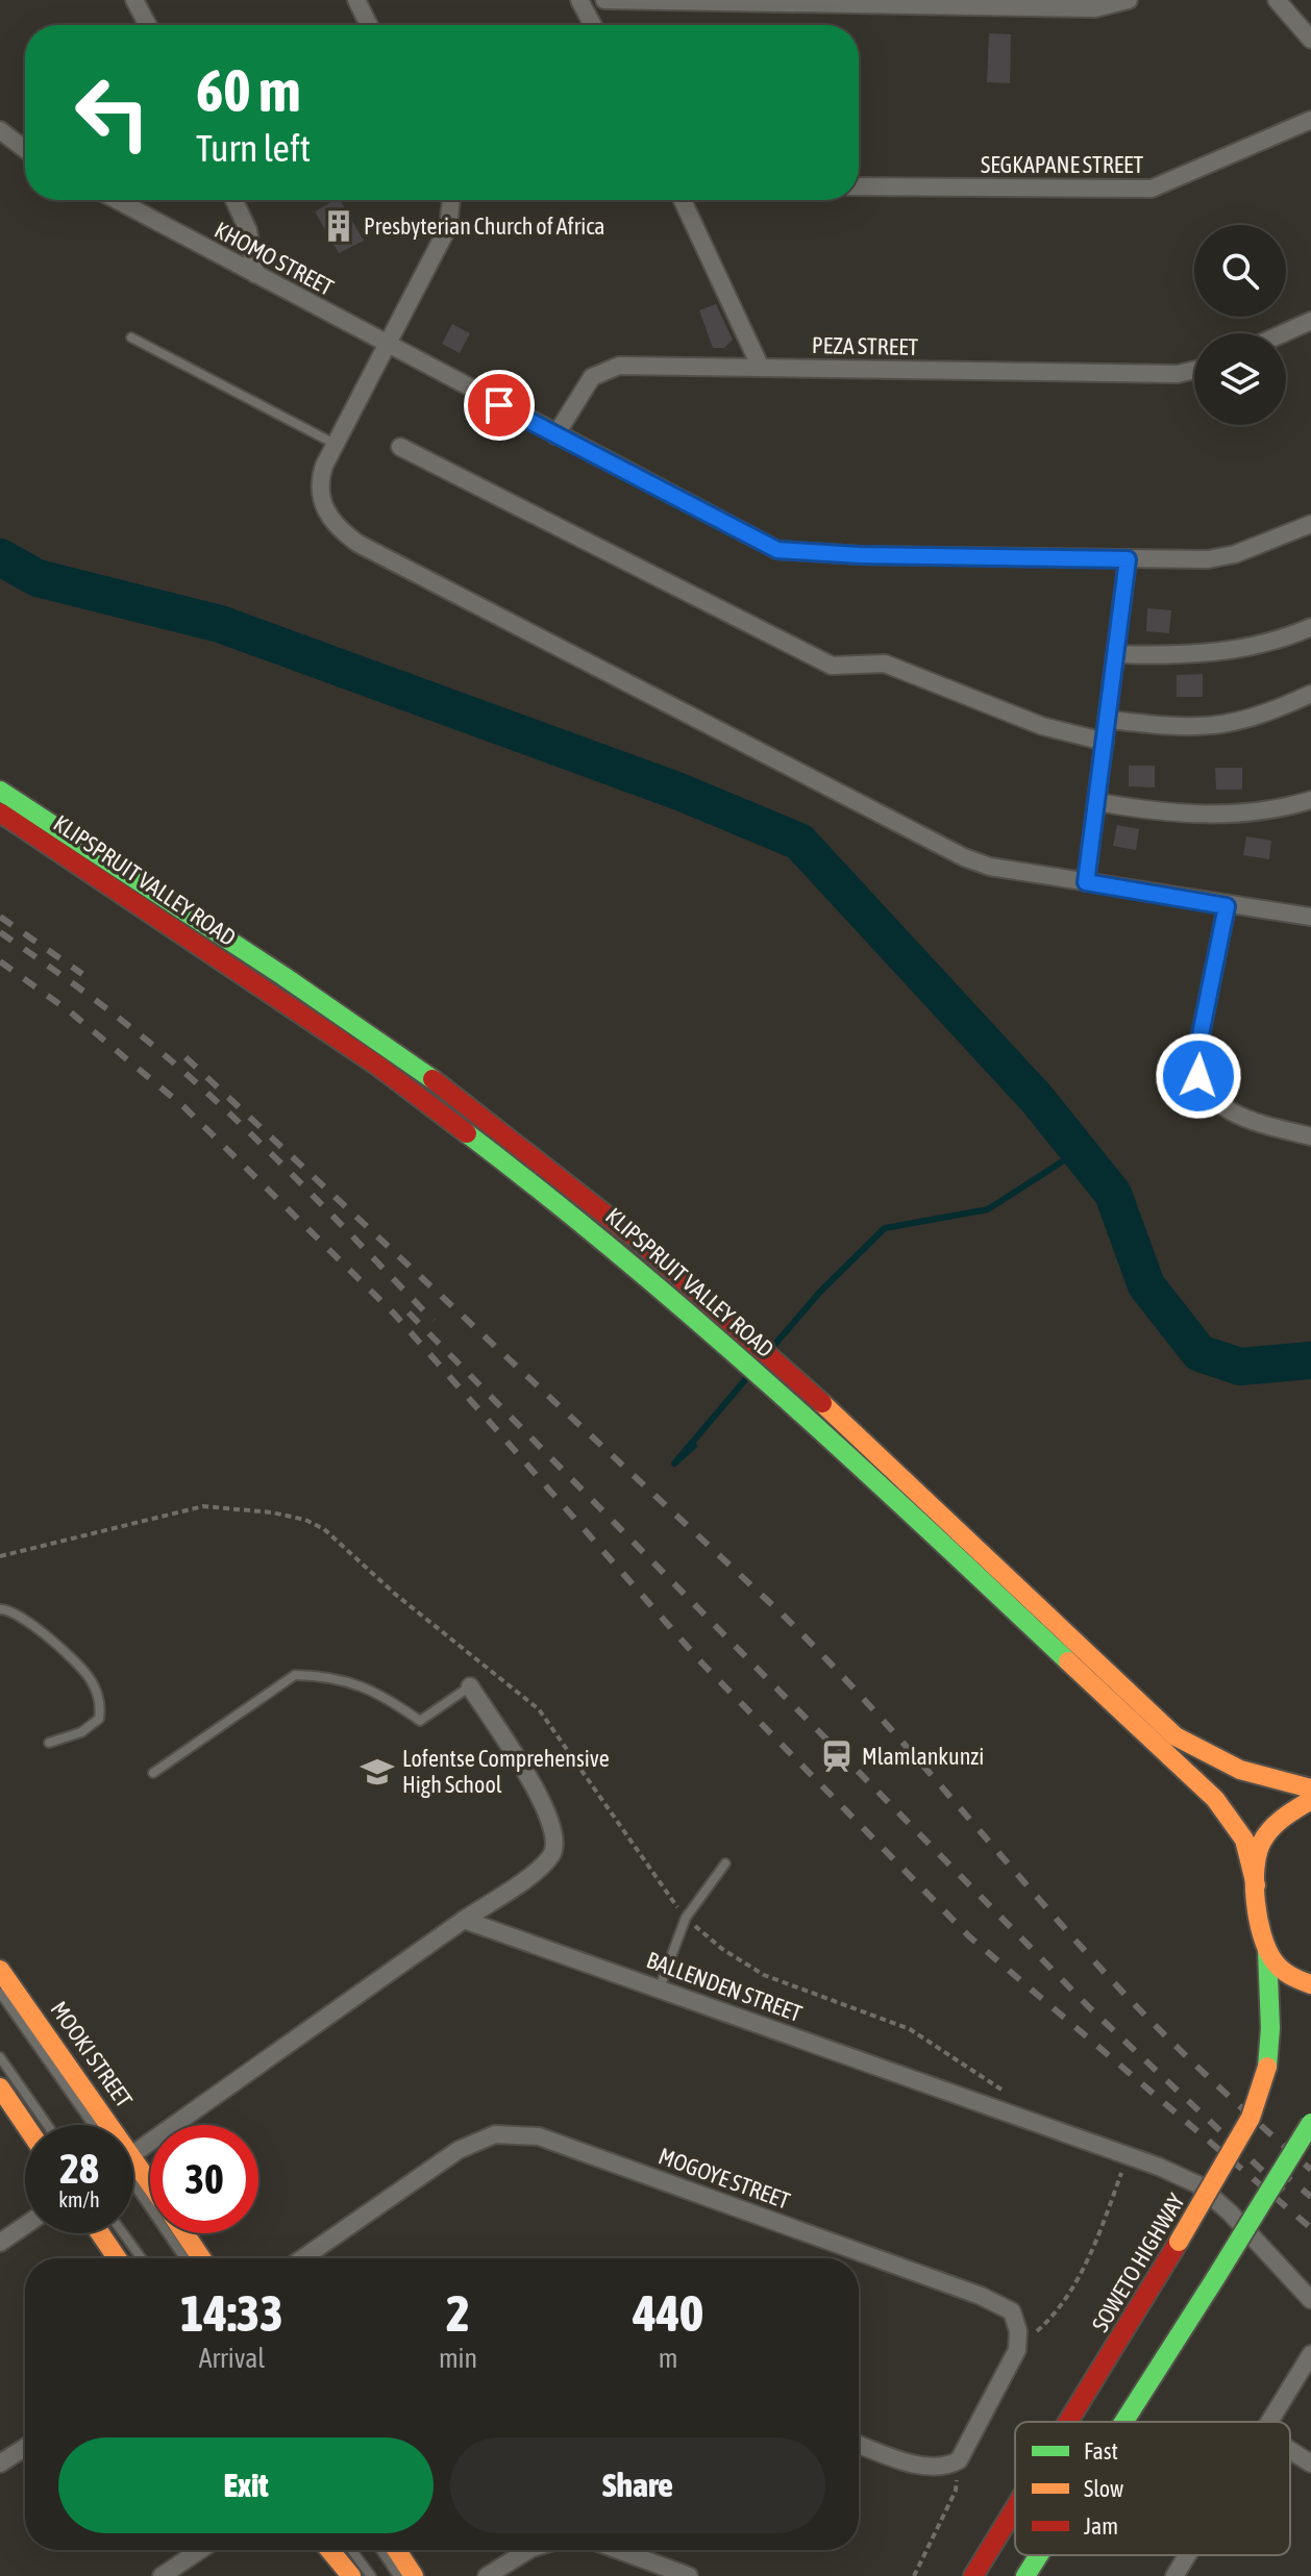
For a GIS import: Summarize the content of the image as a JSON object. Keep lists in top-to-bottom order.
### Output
{
  "streets": {
    "main road": ["KLIPSPRUIT VALLEY ROAD", "MOOKI STREET", "SOWETO HIGHWAY"],
    "street": [
      "SEGKAPANE STREET",
      "KHOMO STREET",
      "PEZA STREET",
      "BALLENDEN STREET",
      "MOGOYE STREET"
    ]
  },
  "crossings": [
    ["KHOMO STREET", "PEZA STREET"]
  ],
  "places": {
    "building": ["Presbyterian Church of Africa"],
    "station": ["Mlamlankunzi"],
    "school or university": ["Lofentse Comprehensive High School"]
  },
  "legend": ["Fast", "Slow", "Jam"],
  "page": {
    "turn": ["60 m", "Turn left"],
    "speed": "28 km/h",
    "limit": "30",
    "eta": [
      "14:33",
      "Arrival",
      "2",
      "min",
      "440",
      "m"
    ],
    "buttons": ["Exit", "Share"]
  }
}
